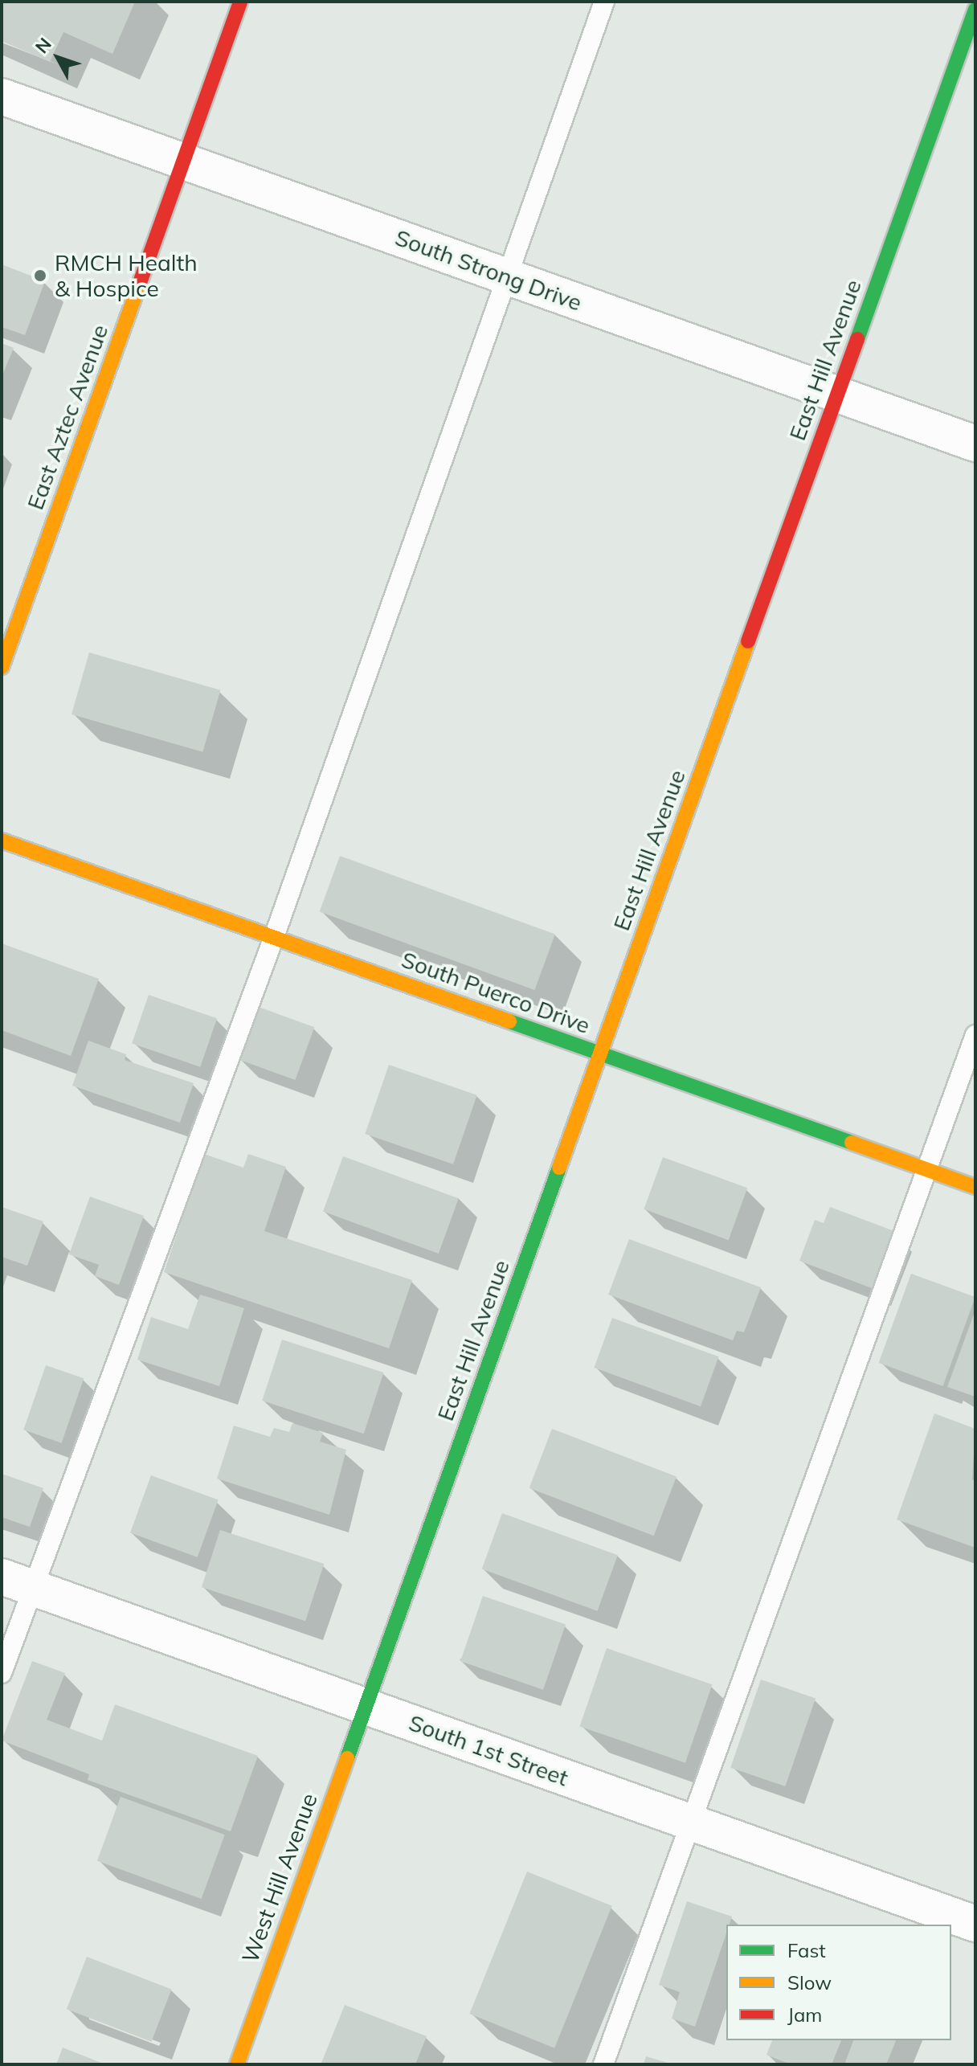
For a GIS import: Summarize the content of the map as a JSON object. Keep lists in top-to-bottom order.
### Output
{
  "streets": {
    "street": [
      "South Strong Drive",
      "East Hill Avenue",
      "East Aztec Avenue",
      "South Puerco Drive",
      "South 1st Street",
      "West Hill Avenue"
    ]
  },
  "crossings": [
    ["South Strong Drive", "East Hill Avenue"],
    ["South Strong Drive", "East Aztec Avenue"],
    ["East Hill Avenue", "South Puerco Drive"],
    ["East Hill Avenue", "South 1st Street"],
    ["East Hill Avenue", "West Hill Avenue"],
    ["South 1st Street", "West Hill Avenue"]
  ],
  "places": ["RMCH Health & Hospice"],
  "legend": ["Fast", "Slow", "Jam"],
  "north": "top left"
}
